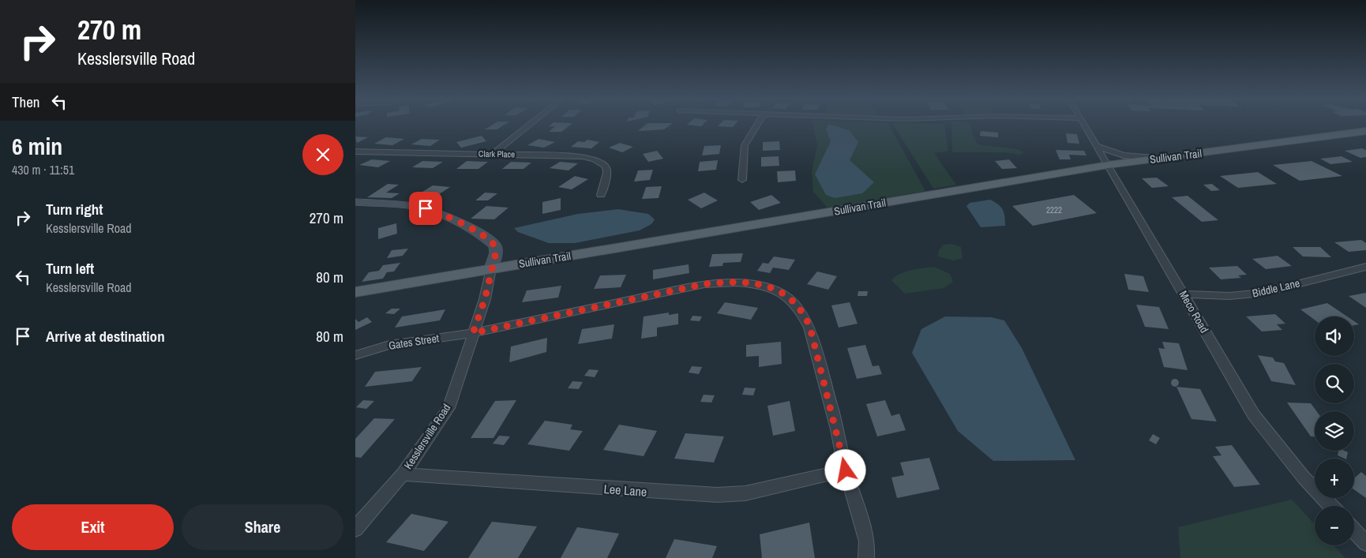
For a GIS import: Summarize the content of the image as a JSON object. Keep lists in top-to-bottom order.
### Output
{
  "streets": {
    "main road": ["Sullivan Trail", "Kesslersville Road"],
    "street": [
      "Clark Place",
      "Biddle Lane",
      "Meco Road",
      "Gates Street",
      "Lee Lane"
    ]
  },
  "crossings": [
    ["Sullivan Trail", "Meco Road"],
    ["Sullivan Trail", "Kesslersville Road"],
    ["Biddle Lane", "Meco Road"],
    ["Gates Street", "Kesslersville Road"],
    ["Gates Street", "Lee Lane"],
    ["Kesslersville Road", "Lee Lane"]
  ],
  "house_numbers": ["2222"],
  "page": {
    "turn": ["270 m", "Kesslersville Road"],
    "then": "Then",
    "heading": ["6 min", "430 m · 11:51"],
    "list": [
      {
        "name": "Turn right",
        "note": "Kesslersville Road",
        "value": "270 m"
      },
      {
        "name": "Turn left",
        "note": "Kesslersville Road",
        "value": "80 m"
      },
      {
        "name": "Arrive at destination",
        "value": "80 m"
      }
    ],
    "map_buttons": ["+", "−"],
    "buttons": ["Exit", "Share"]
  }
}
